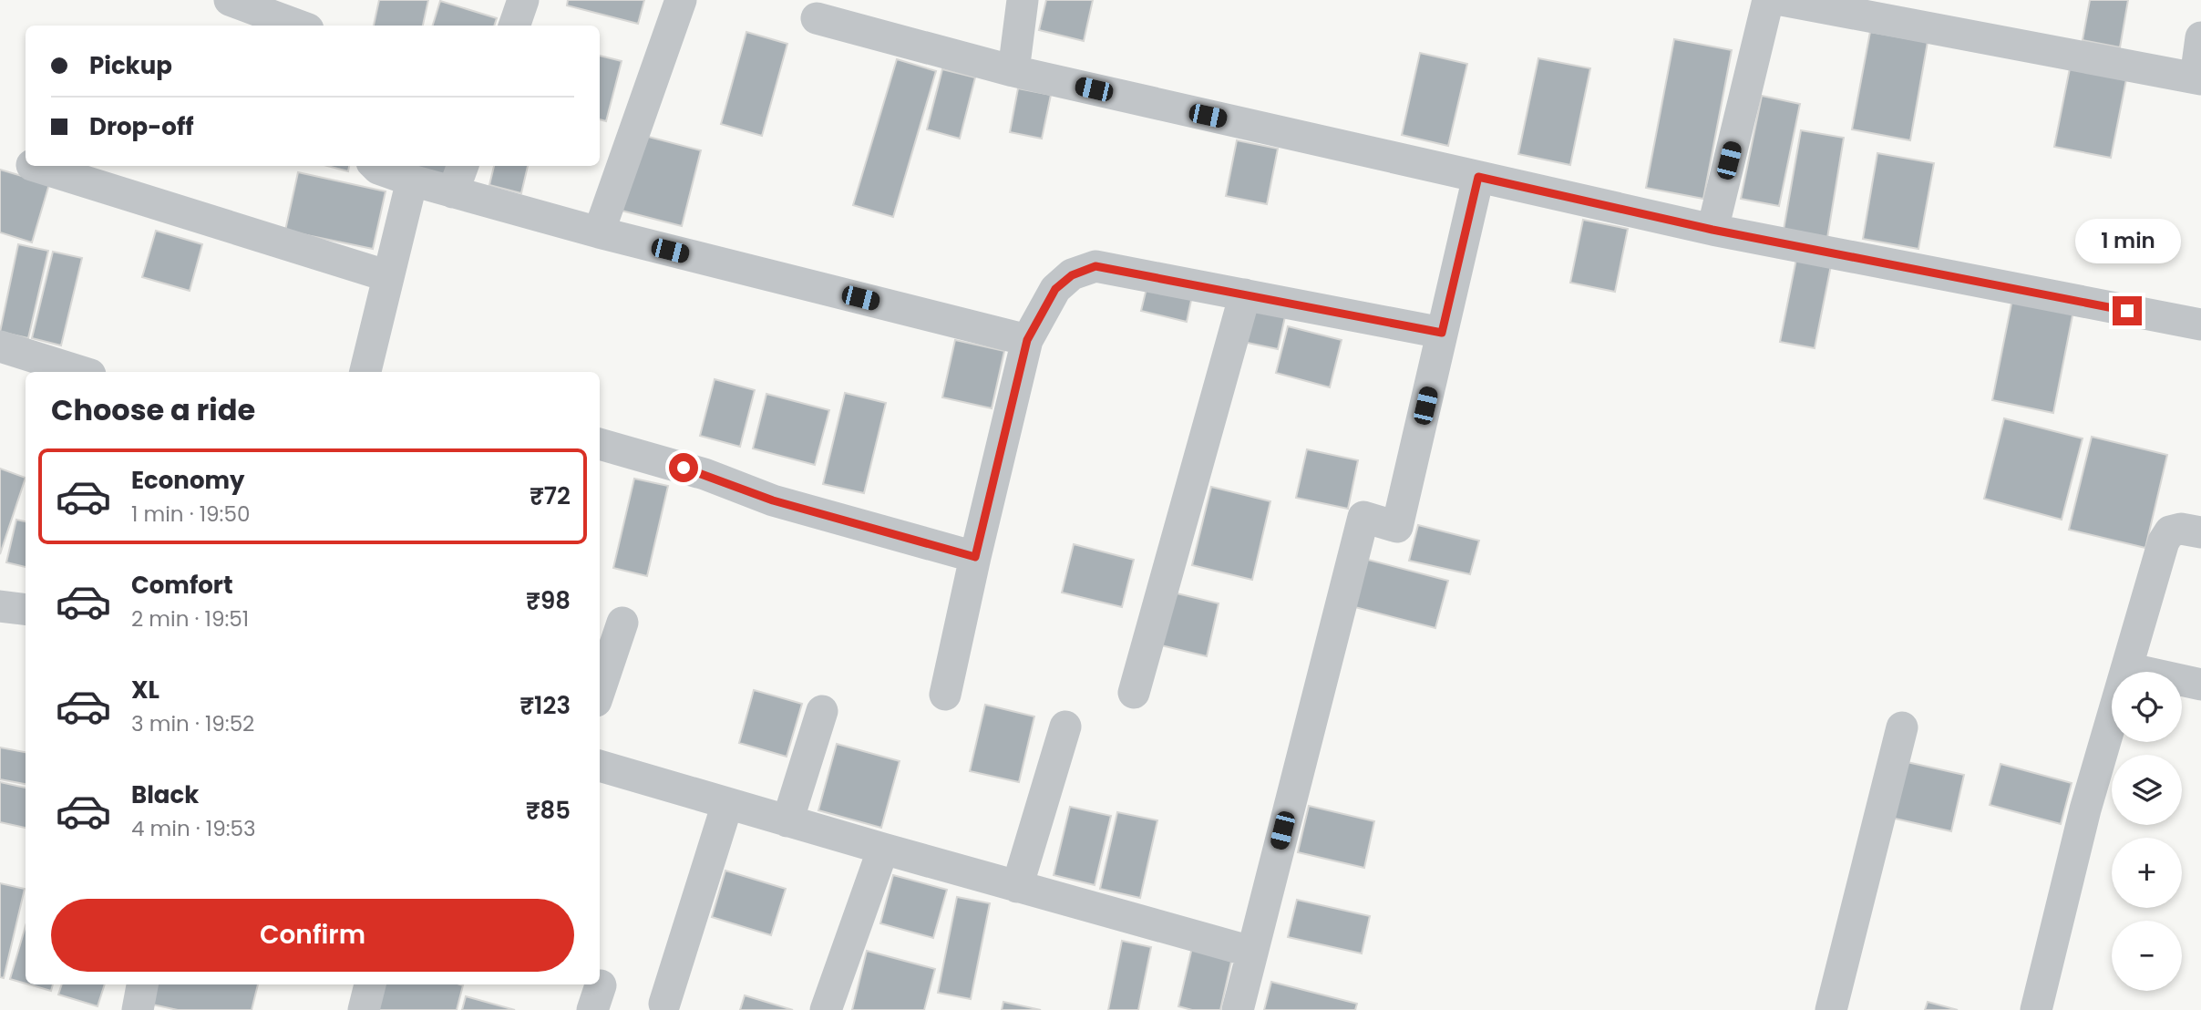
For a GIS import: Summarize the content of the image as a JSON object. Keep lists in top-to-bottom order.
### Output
{
  "page": {
    "banner": ["Pickup", "Drop-off"],
    "bubble": "1 min",
    "heading": "Choose a ride",
    "list": [
      {
        "name": "Economy",
        "note": "1 min · 19:50",
        "value": "₹72"
      },
      {
        "name": "Comfort",
        "note": "2 min · 19:51",
        "value": "₹98"
      },
      {
        "name": "XL",
        "note": "3 min · 19:52",
        "value": "₹123"
      },
      {
        "name": "Black",
        "note": "4 min · 19:53",
        "value": "₹85"
      }
    ],
    "map_buttons": ["+", "−"],
    "buttons": "Confirm"
  }
}
